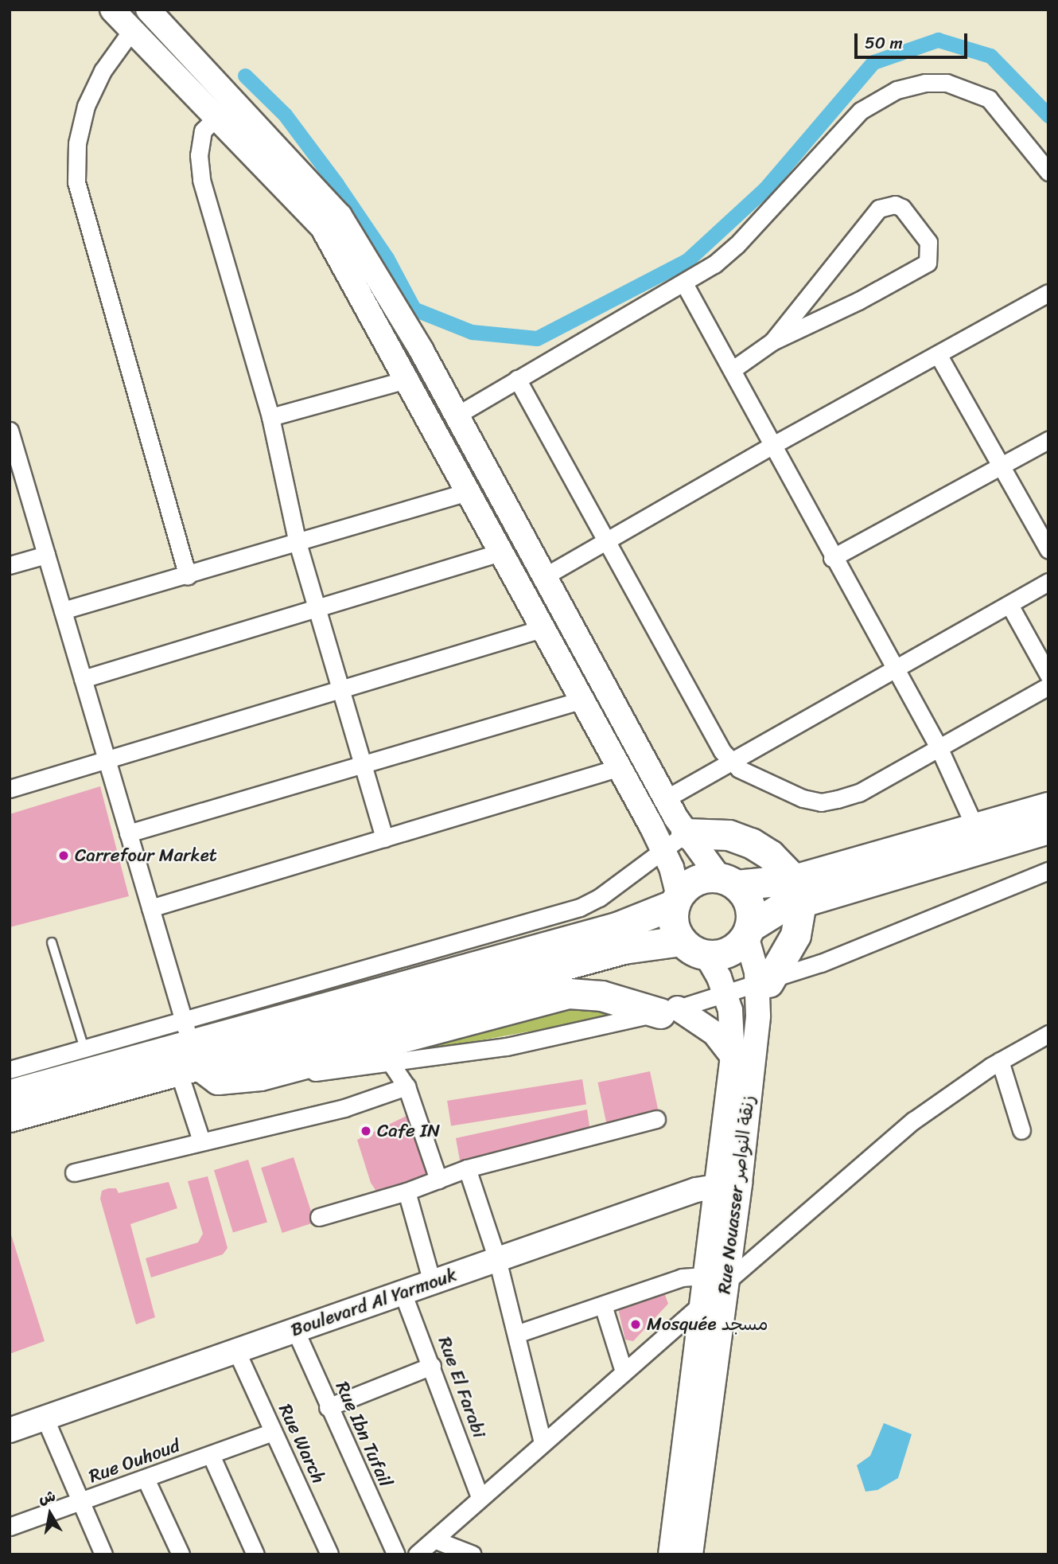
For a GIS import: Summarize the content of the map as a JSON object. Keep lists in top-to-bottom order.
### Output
{
  "streets": {
    "main road": ["Rue Nouasser زنقة النواصر", "Boulevard Al Yarmouk"],
    "street": [
      "Rue El Farabi",
      "Rue Ibn Tufail",
      "Rue Warch",
      "Rue Ouhoud"
    ]
  },
  "crossings": [
    ["Rue Nouasser زنقة النواصر", "Boulevard Al Yarmouk"],
    ["Boulevard Al Yarmouk", "Rue El Farabi"],
    ["Boulevard Al Yarmouk", "Rue Ibn Tufail"],
    ["Boulevard Al Yarmouk", "Rue Warch"],
    ["Rue Warch", "Rue Ouhoud"]
  ],
  "places": ["Carrefour Market", "Cafe IN", "Mosquée مسجد"],
  "scale_bar": "50 m",
  "north": "top"
}
